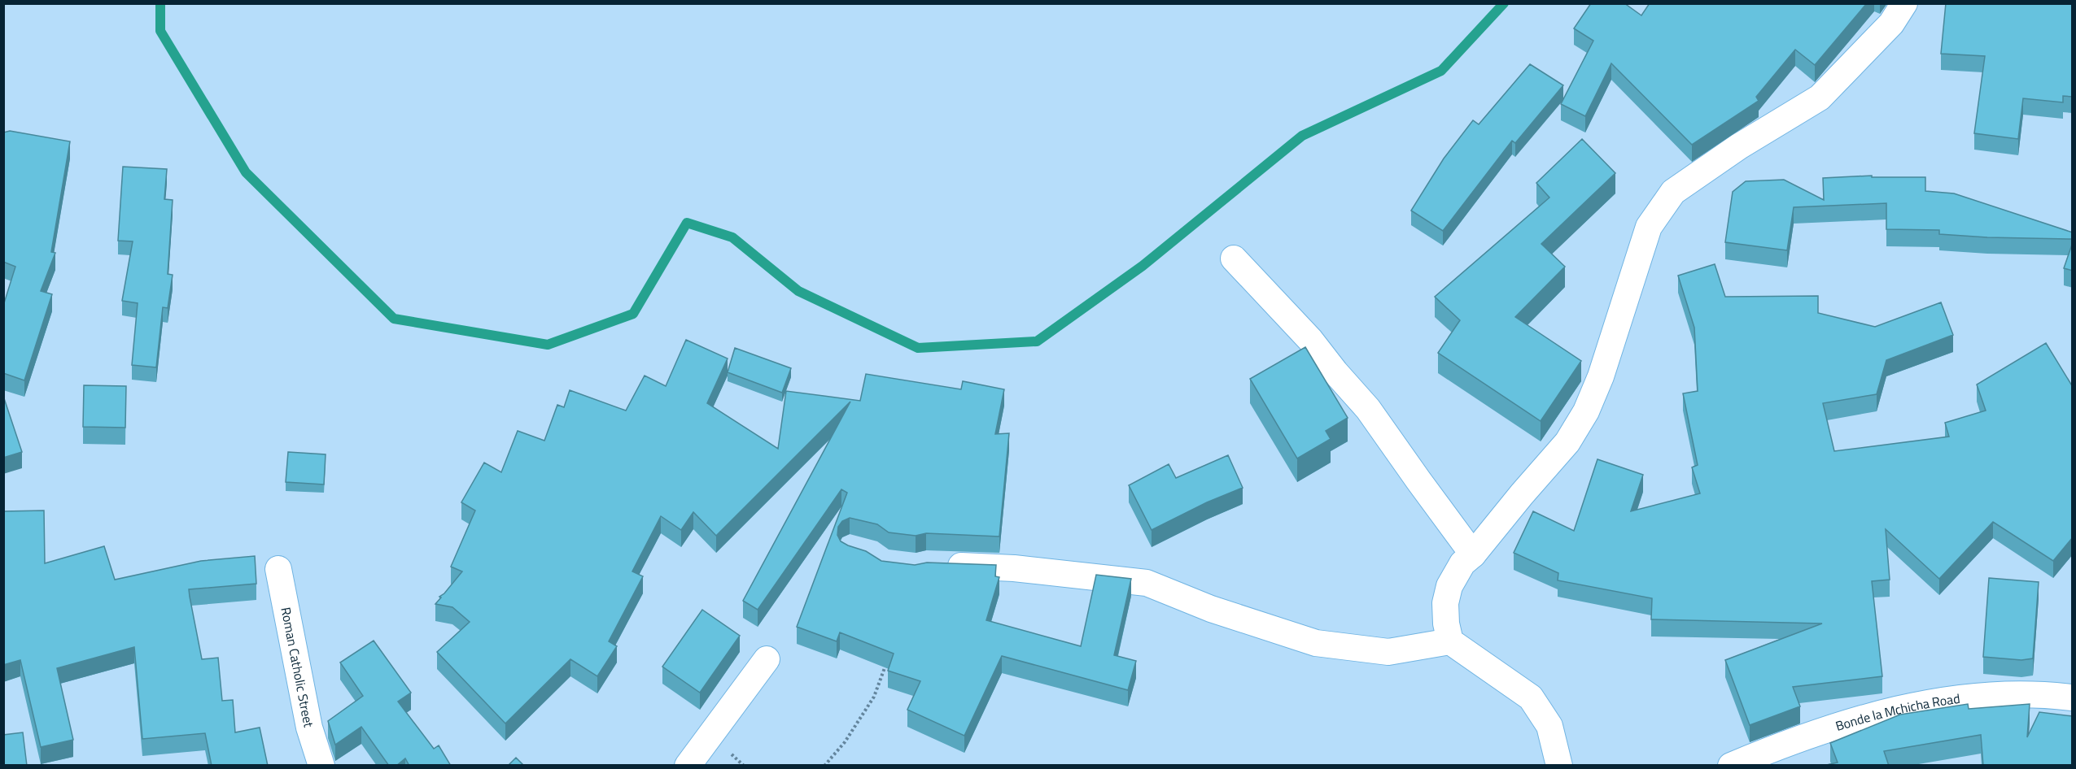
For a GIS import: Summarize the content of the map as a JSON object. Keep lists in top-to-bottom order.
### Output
{
  "streets": {
    "street": ["Roman Catholic Street", "Bonde la Mchicha Road"]
  }
}
